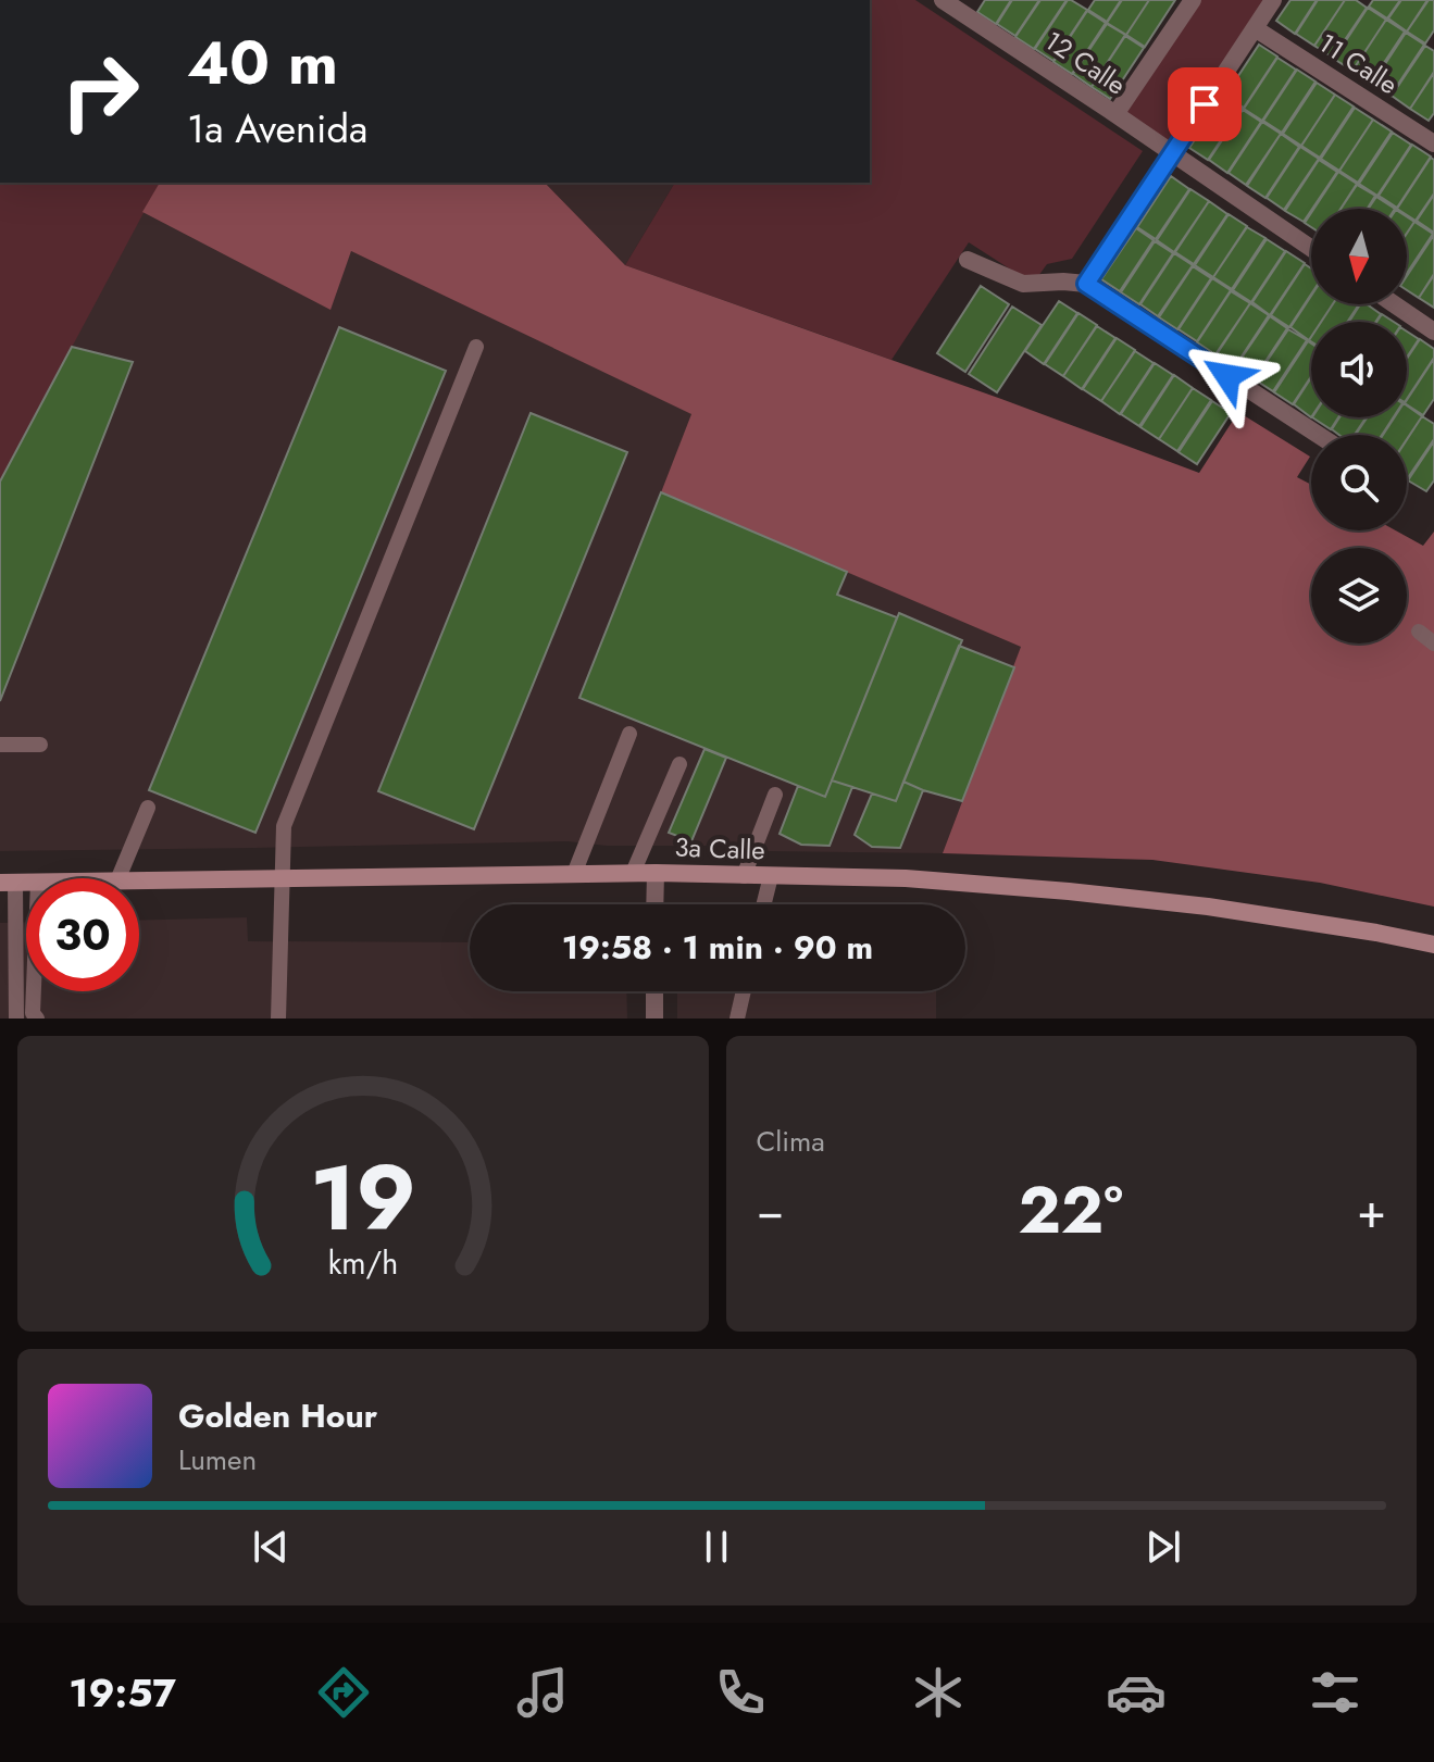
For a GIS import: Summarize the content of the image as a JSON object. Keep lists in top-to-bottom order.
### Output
{
  "streets": {
    "main road": ["3a Calle"],
    "street": ["12 Calle", "11 Calle"]
  },
  "north": "bottom",
  "page": {
    "turn": ["40 m", "1a Avenida"],
    "limit": "30",
    "trip": "19:58 · 1 min · 90 m",
    "tile": "Clima",
    "heat": ["−", "22°", "+"],
    "song": ["Golden Hour", "Lumen"],
    "tabs": "19:57",
    "gauge": ["19", "km/h"]
  }
}
